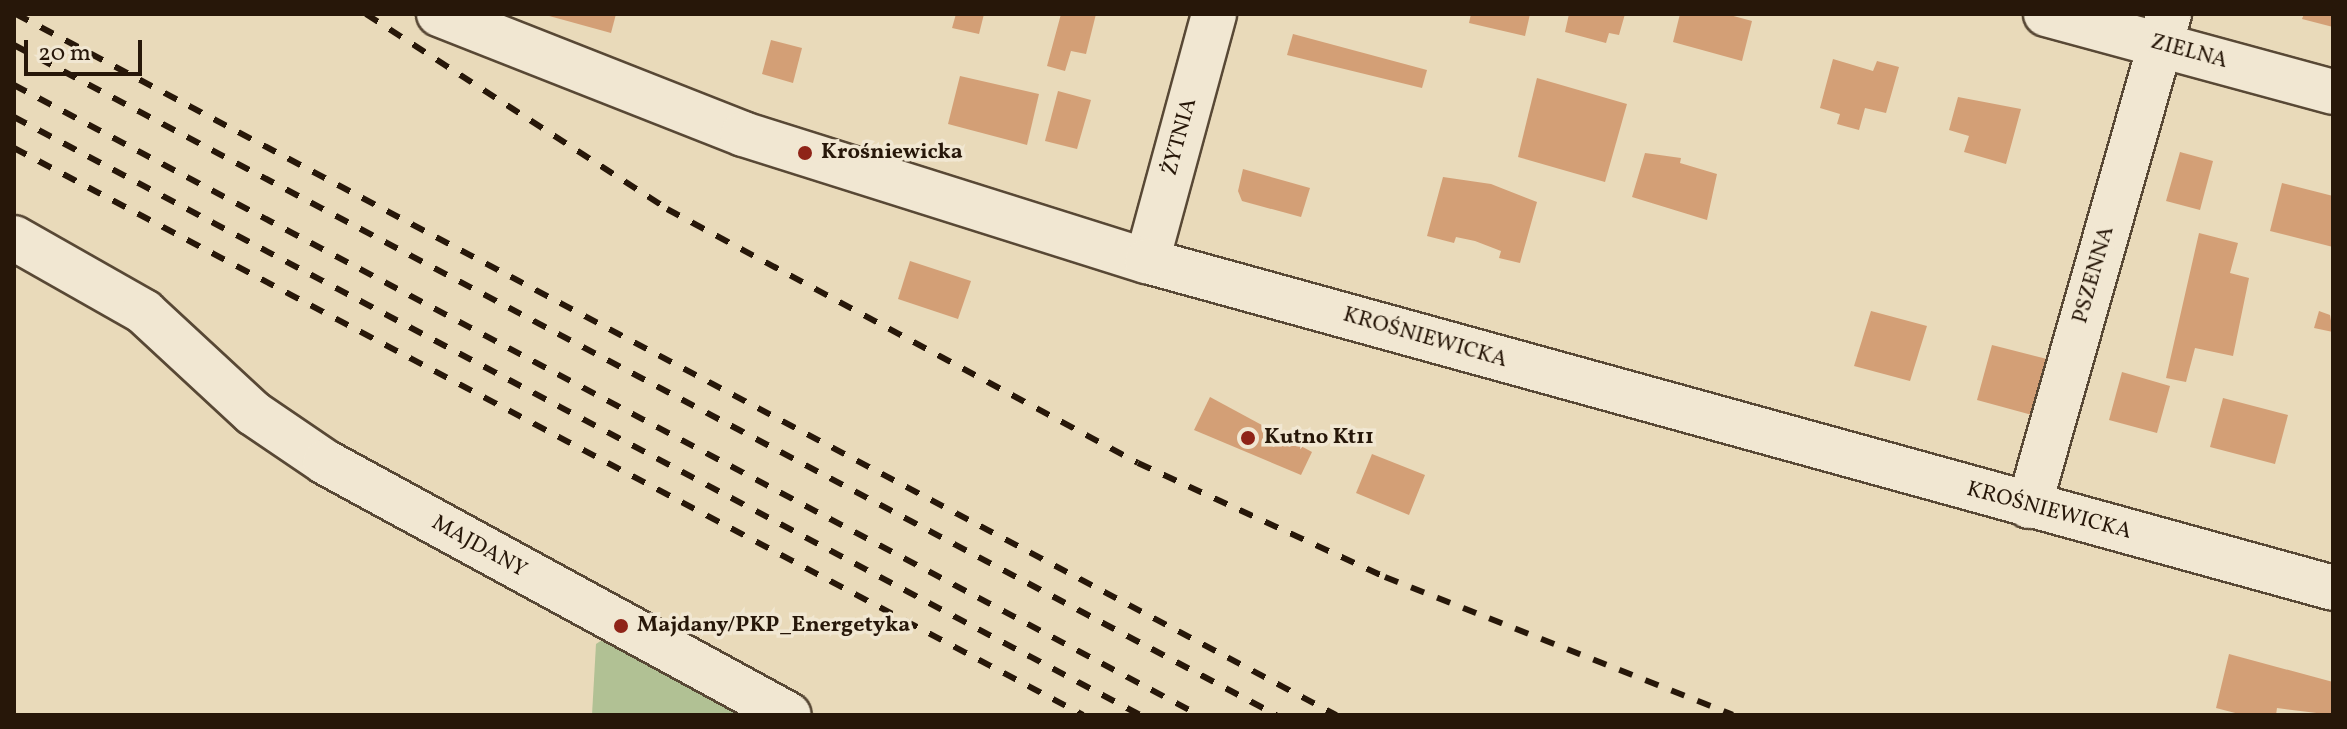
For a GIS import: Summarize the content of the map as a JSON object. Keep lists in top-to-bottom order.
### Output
{
  "streets": {
    "street": [
      "ZIELNA",
      "ŻYTNIA",
      "PSZENNA",
      "KROŚNIEWICKA",
      "MAJDANY"
    ]
  },
  "crossings": [
    ["ZIELNA", "PSZENNA"],
    ["ŻYTNIA", "KROŚNIEWICKA"],
    ["PSZENNA", "KROŚNIEWICKA"]
  ],
  "places": ["Krośniewicka", "Kutno Kt11", "Majdany/PKP_Energetyka"],
  "scale_bar": "20 m"
}
